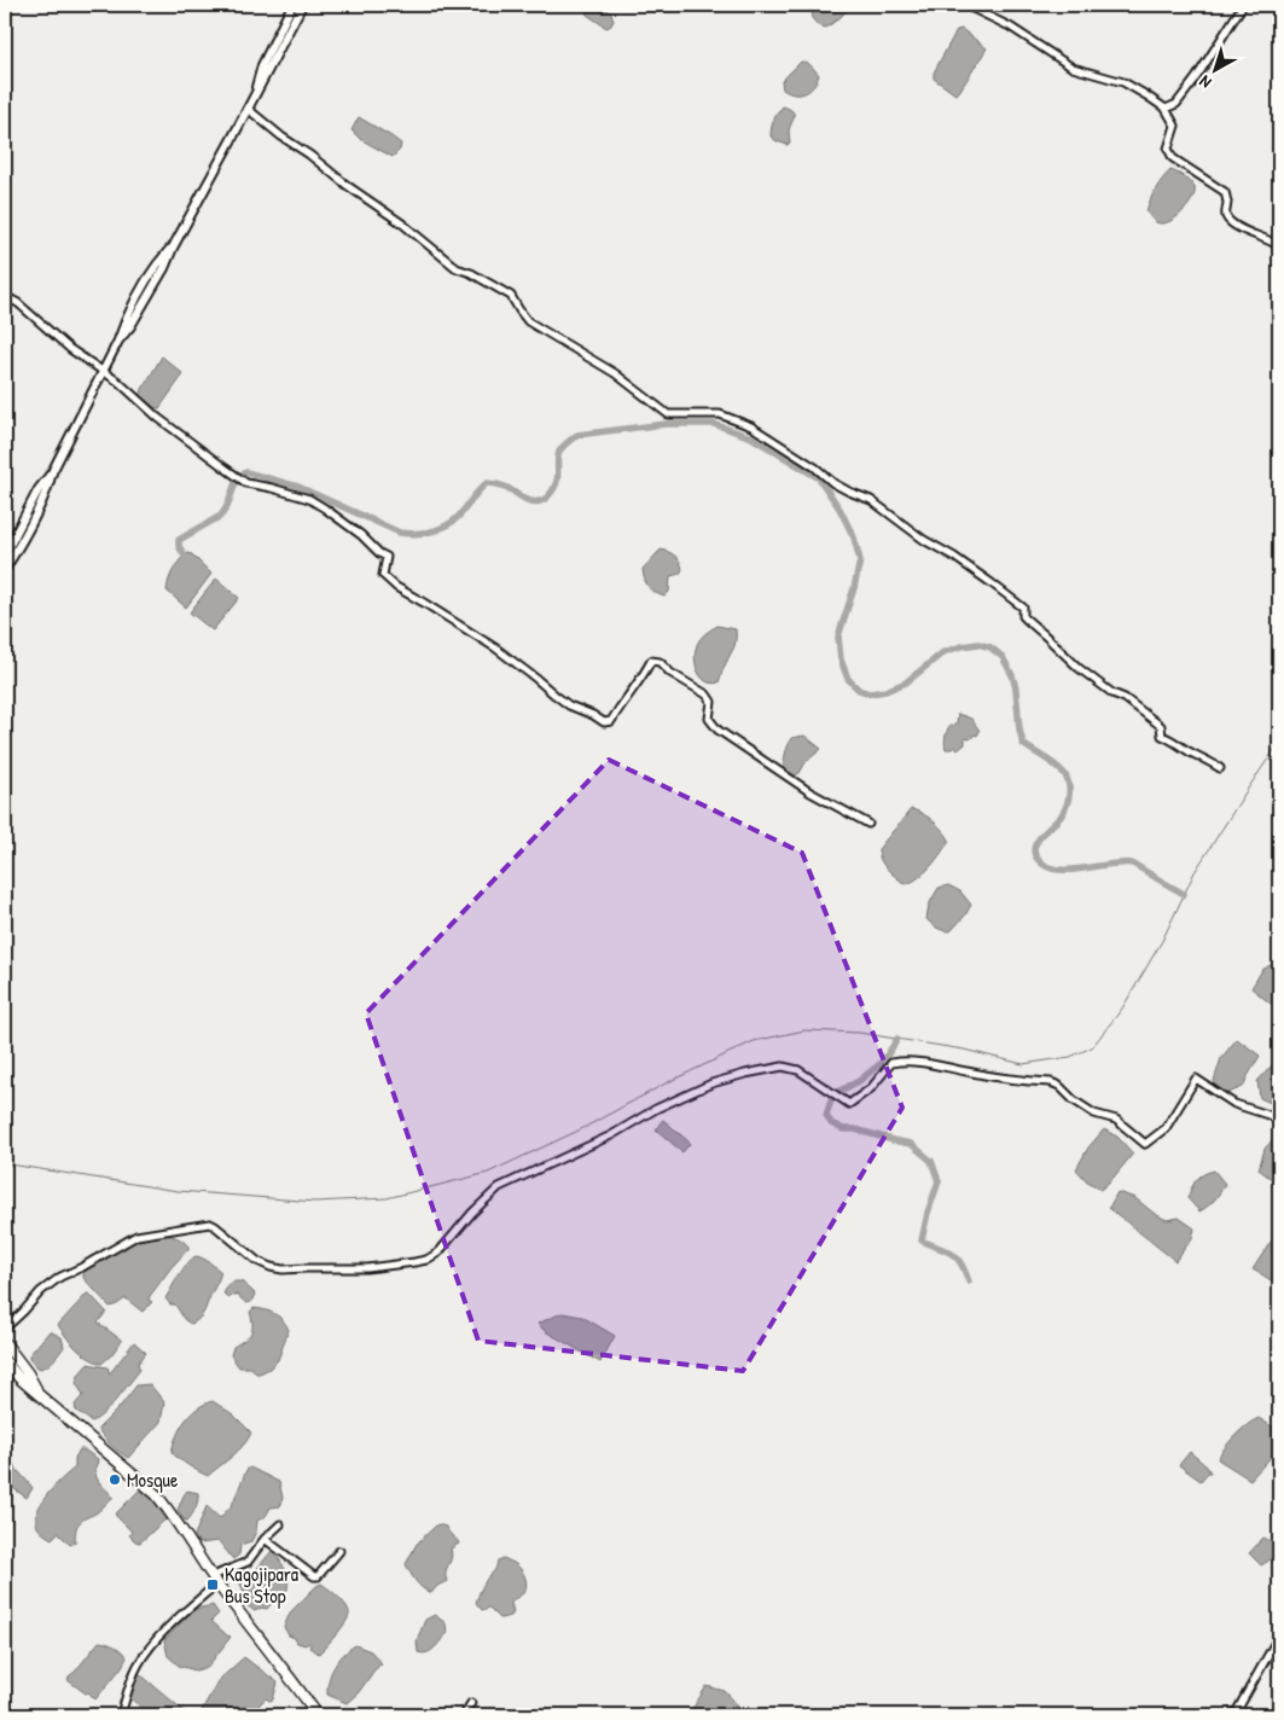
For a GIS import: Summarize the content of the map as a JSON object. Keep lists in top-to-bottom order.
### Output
{
  "places": {
    "other": ["Mosque"],
    "transit": ["Kagojipara Bus Stop"]
  },
  "north": "bottom left"
}
